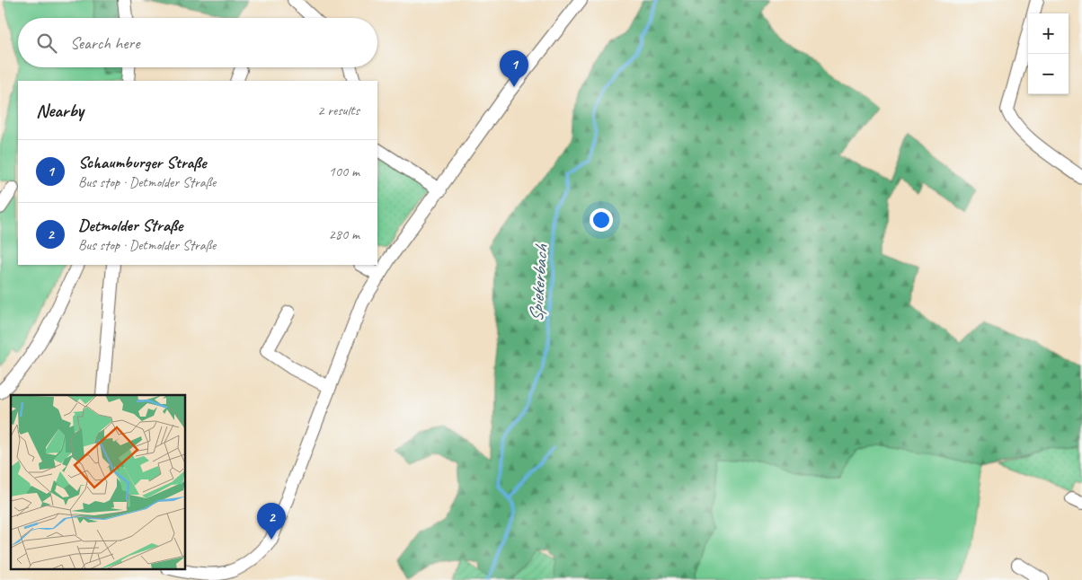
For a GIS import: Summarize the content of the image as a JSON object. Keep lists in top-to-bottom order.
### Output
{
  "water": ["Spiekerbach"],
  "page": {
    "map_buttons": ["+", "−"],
    "search": "Search here",
    "pins": ["1", "2"],
    "heading": ["Nearby", "2 results"],
    "list": [
      {
        "mark": "1",
        "name": "Schaumburger Straße",
        "note": "Bus stop · Detmolder Straße",
        "value": "100 m"
      },
      {
        "mark": "2",
        "name": "Detmolder Straße",
        "note": "Bus stop · Detmolder Straße",
        "value": "280 m"
      }
    ]
  }
}
